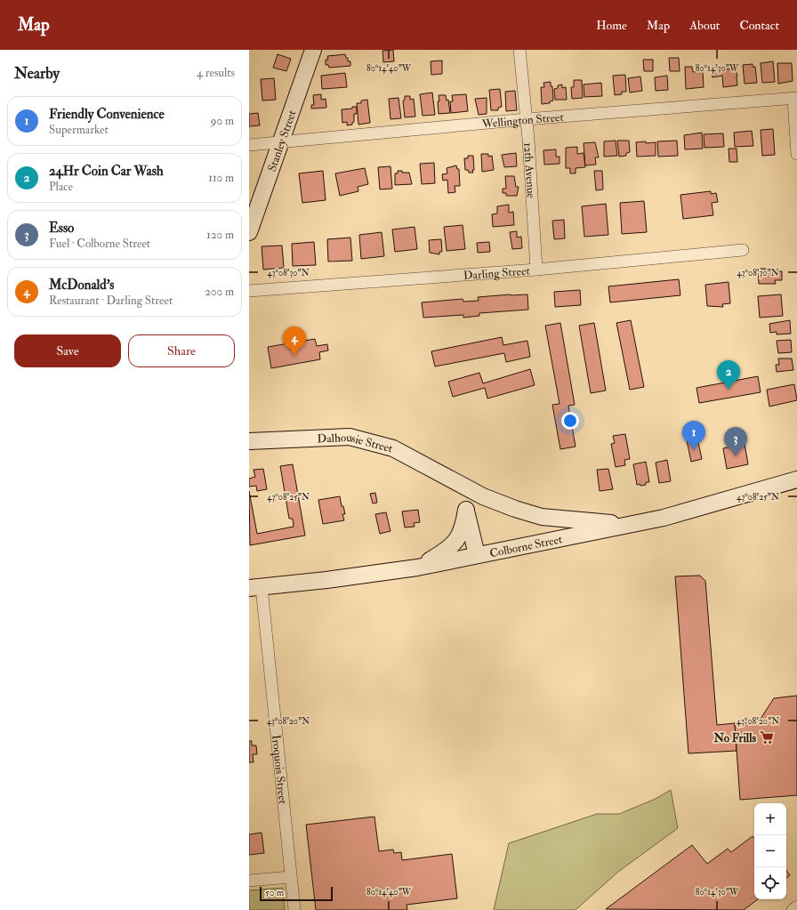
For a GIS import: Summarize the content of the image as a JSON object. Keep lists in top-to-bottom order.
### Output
{
  "streets": {
    "main road": ["Stanley Street", "Dalhousie Street", "Colborne Street"],
    "street": [
      "Wellington Street",
      "12th Avenue",
      "Darling Street",
      "Iroquois Street"
    ]
  },
  "crossings": [
    ["Wellington Street", "Stanley Street"],
    ["Wellington Street", "12th Avenue"],
    ["12th Avenue", "Darling Street"],
    ["Dalhousie Street", "Colborne Street"],
    ["Colborne Street", "Iroquois Street"]
  ],
  "places": {
    "supermarket": ["No Frills"]
  },
  "scale_bar": "50 m",
  "page": {
    "header": "Map",
    "nav": [
      "Home",
      "Map",
      "About",
      "Contact"
    ],
    "heading": ["Nearby", "4 results"],
    "list": [
      {
        "mark": "1",
        "name": "Friendly Convenience",
        "note": "Supermarket",
        "value": "90 m"
      },
      {
        "mark": "2",
        "name": "24Hr Coin Car Wash",
        "note": "Place",
        "value": "110 m"
      },
      {
        "mark": "3",
        "name": "Esso",
        "note": "Fuel · Colborne Street",
        "value": "120 m"
      },
      {
        "mark": "4",
        "name": "McDonald's",
        "note": "Restaurant · Darling Street",
        "value": "200 m"
      }
    ],
    "buttons": ["Save", "Share"],
    "pins": [
      "4",
      "2",
      "1",
      "3"
    ],
    "map_buttons": ["+", "−"],
    "scale": "50 m"
  },
  "coordinates": [
    "80°14'40\"W",
    "80°14'30\"W",
    "43°08'30\"N",
    "43°08'25\"N",
    "43°08'20\"N"
  ]
}
